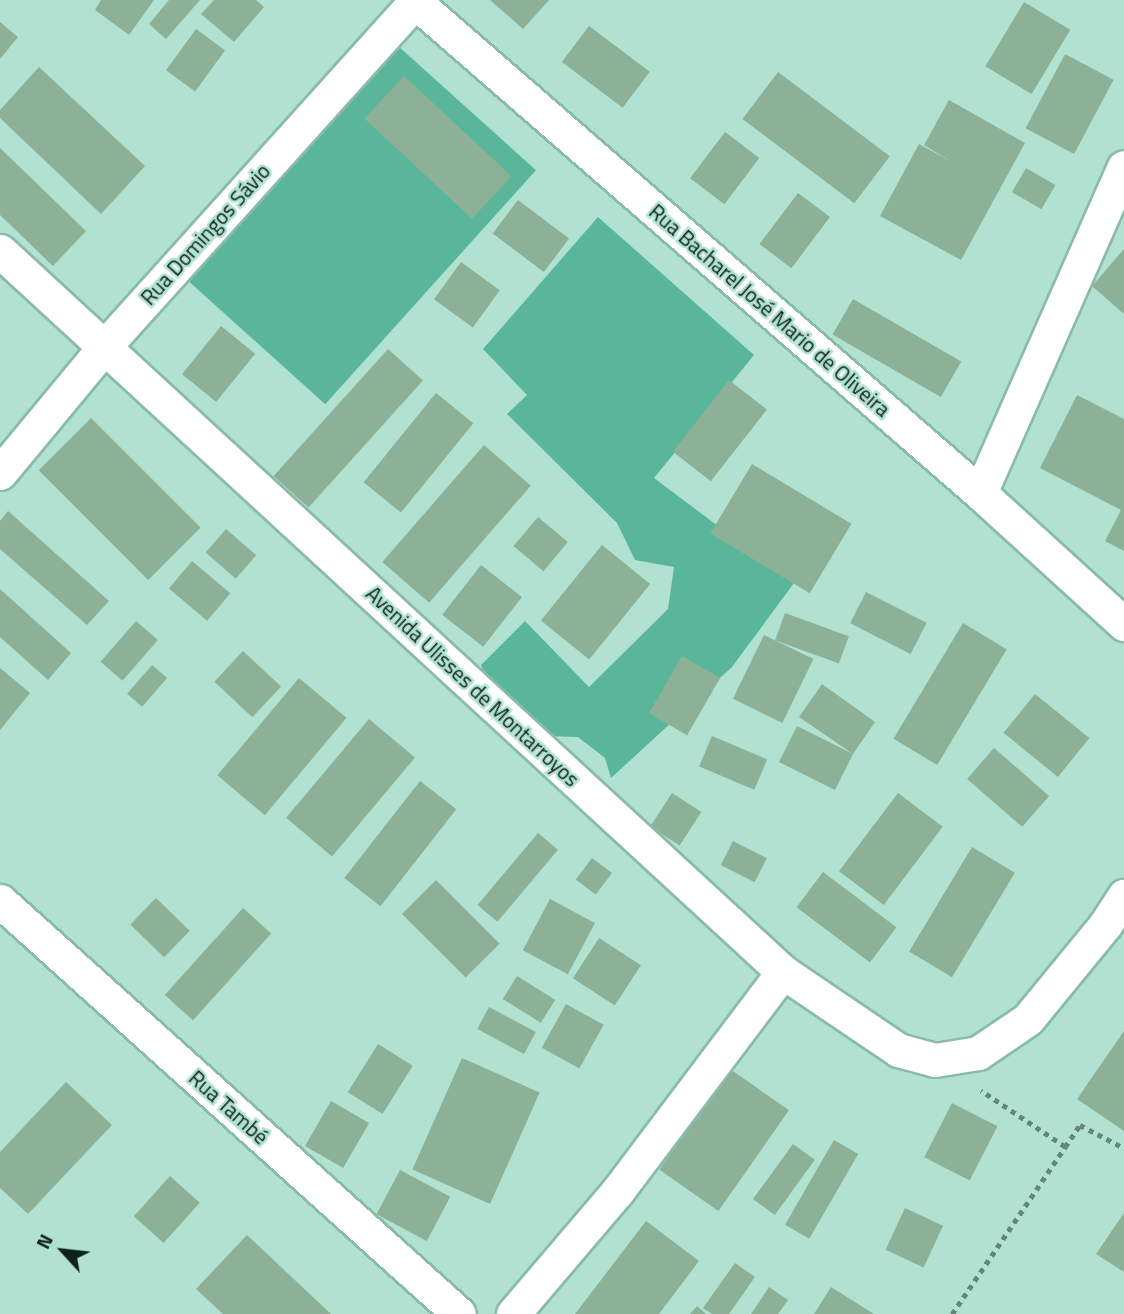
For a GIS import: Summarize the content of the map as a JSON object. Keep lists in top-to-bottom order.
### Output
{
  "streets": {
    "street": [
      "Rua Domingos Sávio",
      "Rua Bacharel José Mario de Oliveira",
      "Avenida Ulisses de Montarroyos",
      "Rua També"
    ]
  },
  "crossings": [
    ["Rua Domingos Sávio", "Rua Bacharel José Mario de Oliveira"],
    ["Rua Domingos Sávio", "Avenida Ulisses de Montarroyos"]
  ],
  "north": "top left"
}
